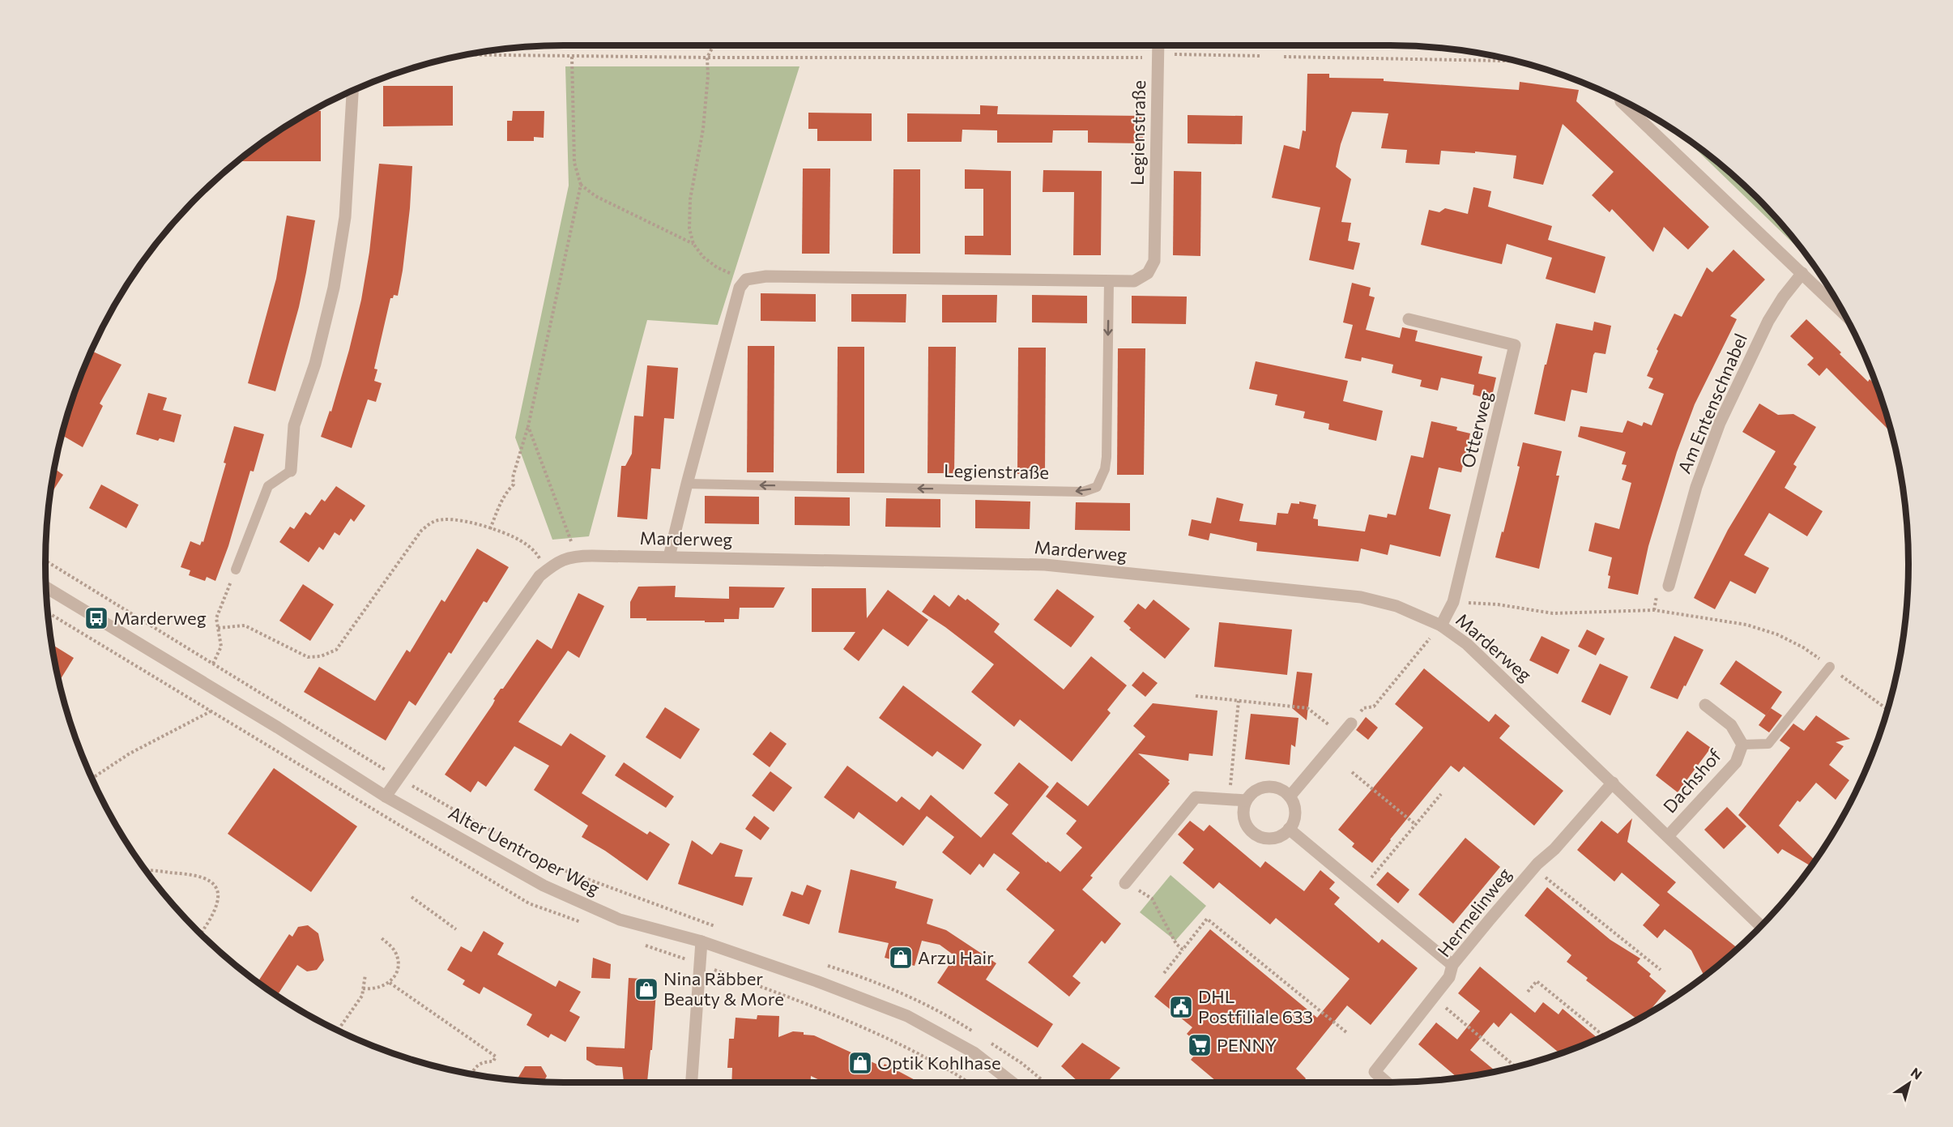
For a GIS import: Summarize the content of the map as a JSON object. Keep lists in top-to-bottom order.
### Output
{
  "streets": {
    "street": [
      "Legienstraße",
      "Am Entenschnabel",
      "Otterweg",
      "Marderweg",
      "Dachshof",
      "Alter Uentroper Weg",
      "Hermelinweg"
    ]
  },
  "crossings": [
    ["Otterweg", "Marderweg"],
    ["Marderweg", "Dachshof"],
    ["Marderweg", "Alter Uentroper Weg"],
    ["Marderweg", "Hermelinweg"]
  ],
  "places": {
    "bus stop": ["Marderweg"],
    "shop": ["Arzu Hair", "Nina Räbber Beauty & More", "Optik Kohlhase"],
    "public building": ["DHL Postfiliale 633"],
    "supermarket": ["PENNY"]
  },
  "north": "top right"
}
